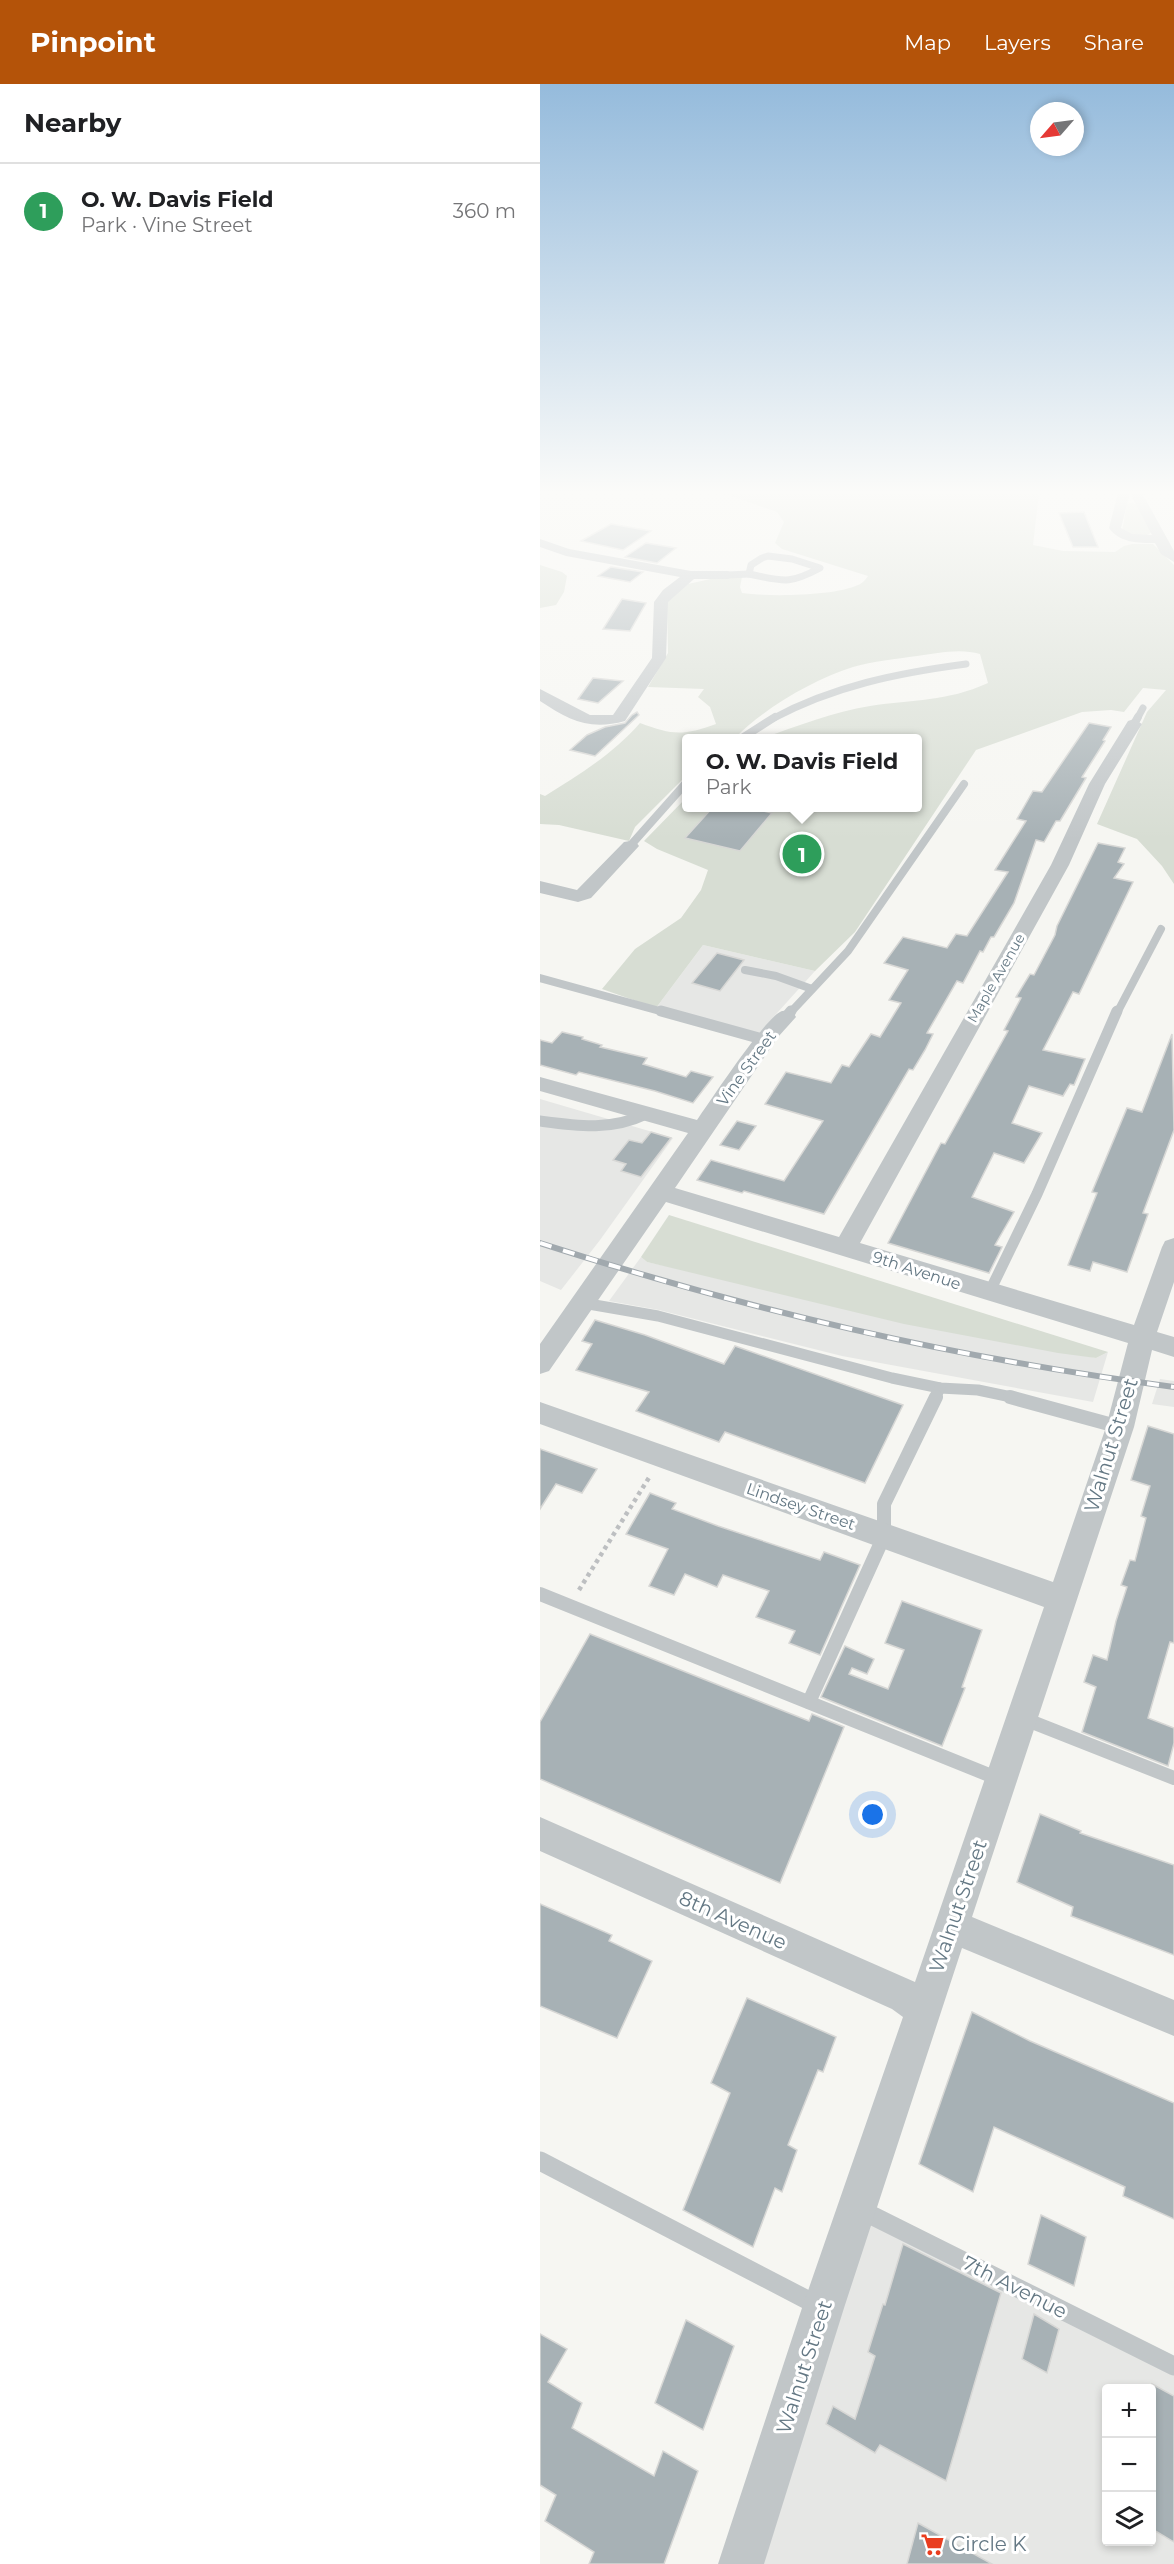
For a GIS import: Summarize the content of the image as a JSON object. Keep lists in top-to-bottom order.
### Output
{
  "streets": {
    "street": [
      "Maple Avenue",
      "Vine Street",
      "9th Avenue",
      "Walnut Street",
      "Lindsey Street",
      "8th Avenue"
    ],
    "lane": ["7th Avenue"]
  },
  "crossings": [
    ["Maple Avenue", "9th Avenue"],
    ["Vine Street", "9th Avenue"],
    ["9th Avenue", "Walnut Street"],
    ["Walnut Street", "Lindsey Street"],
    ["Walnut Street", "8th Avenue"],
    ["Walnut Street", "7th Avenue"]
  ],
  "places": {
    "supermarket": ["Circle K"]
  },
  "north": "bottom left",
  "page": {
    "header": "Pinpoint",
    "nav": ["Map", "Layers", "Share"],
    "heading": "Nearby",
    "list": [
      {
        "mark": "1",
        "name": "O. W. Davis Field",
        "note": "Park · Vine Street",
        "value": "360 m"
      }
    ],
    "popup": ["O. W. Davis Field", "Park"],
    "pins": "1",
    "map_buttons": ["+", "−"]
  }
}
